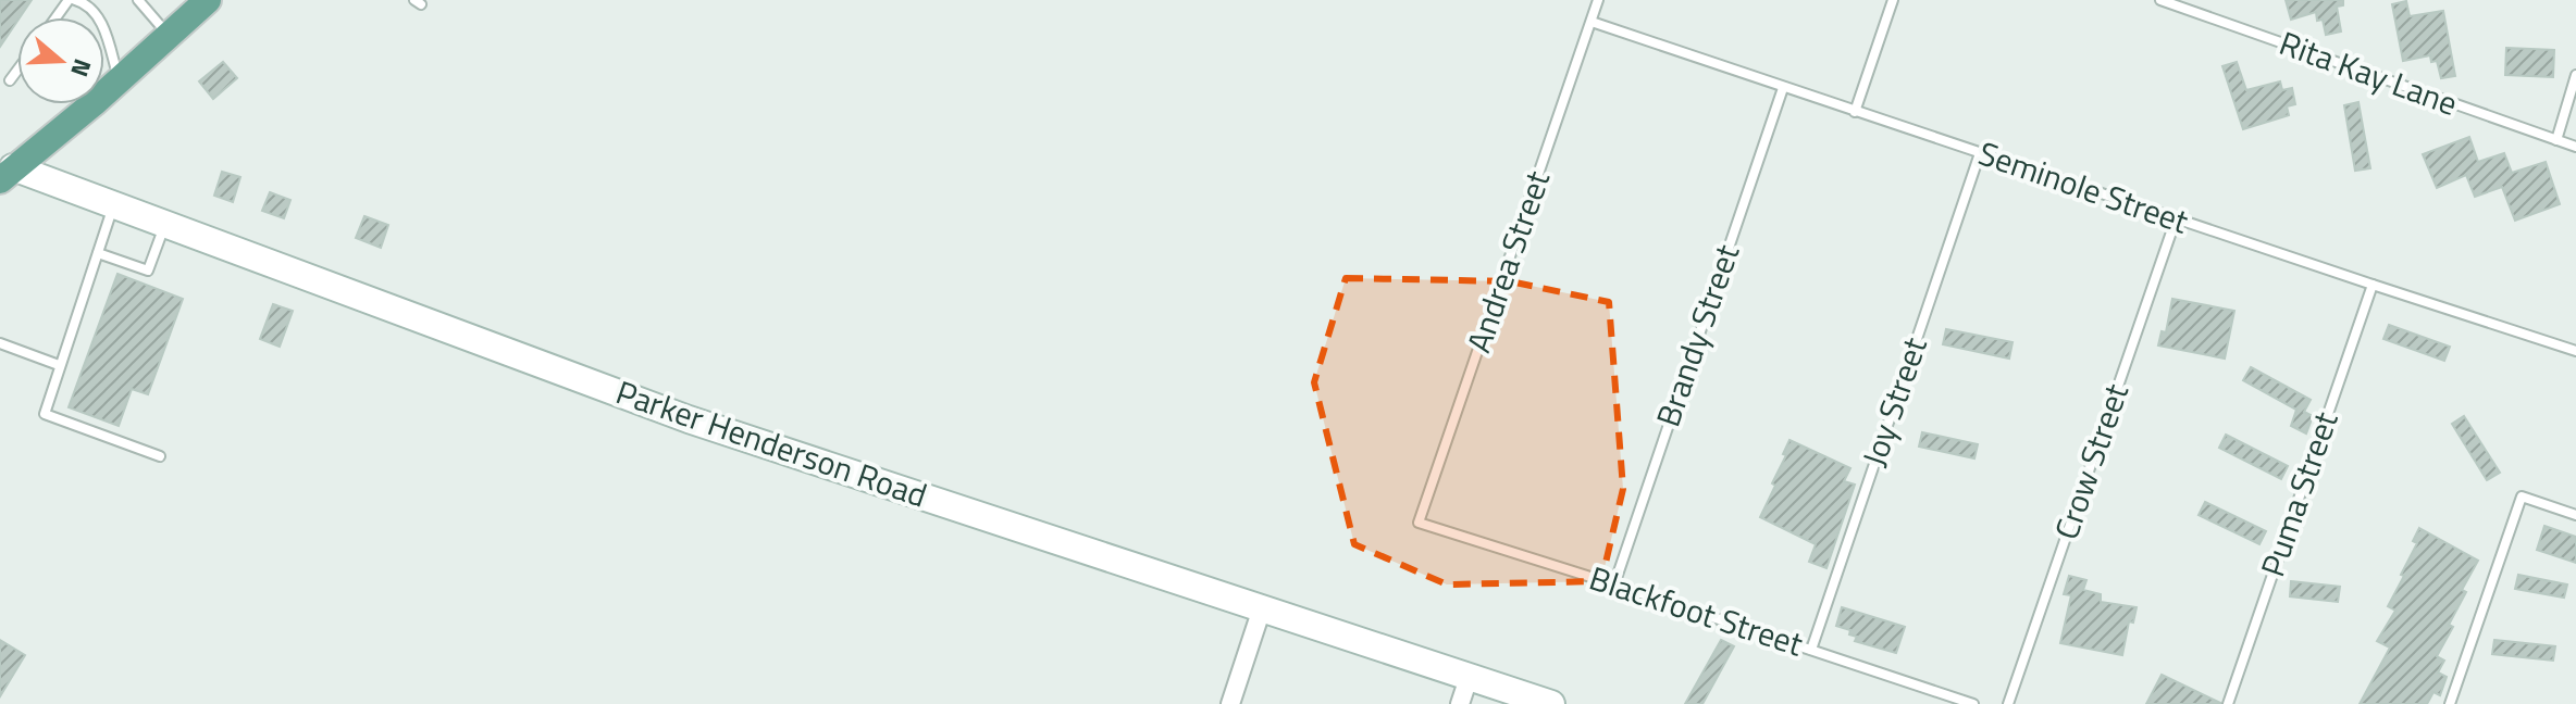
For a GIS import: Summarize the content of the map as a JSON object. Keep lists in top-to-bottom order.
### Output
{
  "streets": {
    "street": ["Parker Henderson Road"],
    "lane": [
      "Rita Kay Lane",
      "Seminole Street",
      "Andrea Street",
      "Brandy Street",
      "Joy Street",
      "Crow Street",
      "Puma Street",
      "Blackfoot Street"
    ]
  },
  "crossings": [
    ["Seminole Street", "Andrea Street"],
    ["Seminole Street", "Brandy Street"],
    ["Seminole Street", "Joy Street"],
    ["Seminole Street", "Crow Street"],
    ["Seminole Street", "Puma Street"],
    ["Andrea Street", "Blackfoot Street"],
    ["Brandy Street", "Blackfoot Street"],
    ["Joy Street", "Blackfoot Street"]
  ],
  "north": "right"
}
